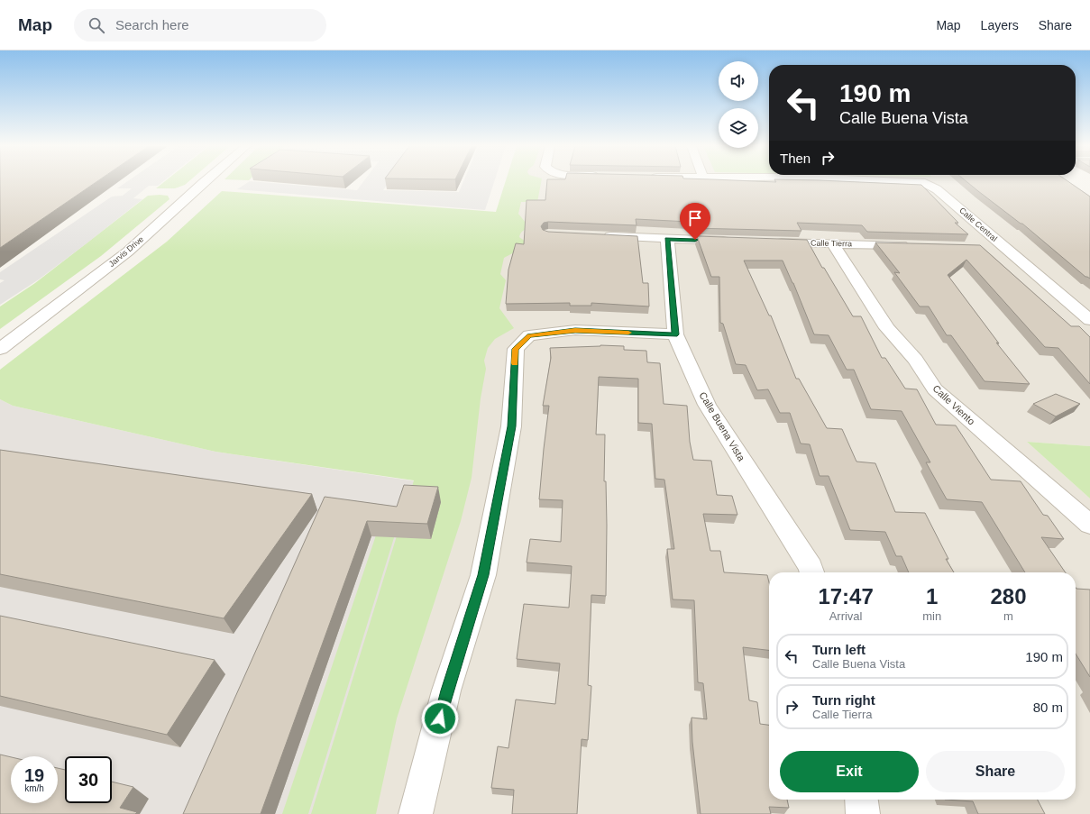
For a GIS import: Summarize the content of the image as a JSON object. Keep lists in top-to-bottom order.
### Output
{
  "streets": {
    "street": [
      "Calle Central",
      "Calle Tierra",
      "Jarvis Drive",
      "Calle Viento",
      "Calle Buena Vista"
    ]
  },
  "crossings": [
    ["Calle Tierra", "Calle Viento"]
  ],
  "page": {
    "header": "Map",
    "search": "Search here",
    "nav": ["Map", "Layers", "Share"],
    "turn": ["190 m", "Calle Buena Vista"],
    "then": "Then",
    "eta": [
      "17:47",
      "Arrival",
      "1",
      "min",
      "280",
      "m"
    ],
    "list": [
      {
        "name": "Turn left",
        "note": "Calle Buena Vista",
        "value": "190 m"
      },
      {
        "name": "Turn right",
        "note": "Calle Tierra",
        "value": "80 m"
      }
    ],
    "buttons": ["Exit", "Share"],
    "speed": "19 km/h",
    "limit": "30"
  }
}
